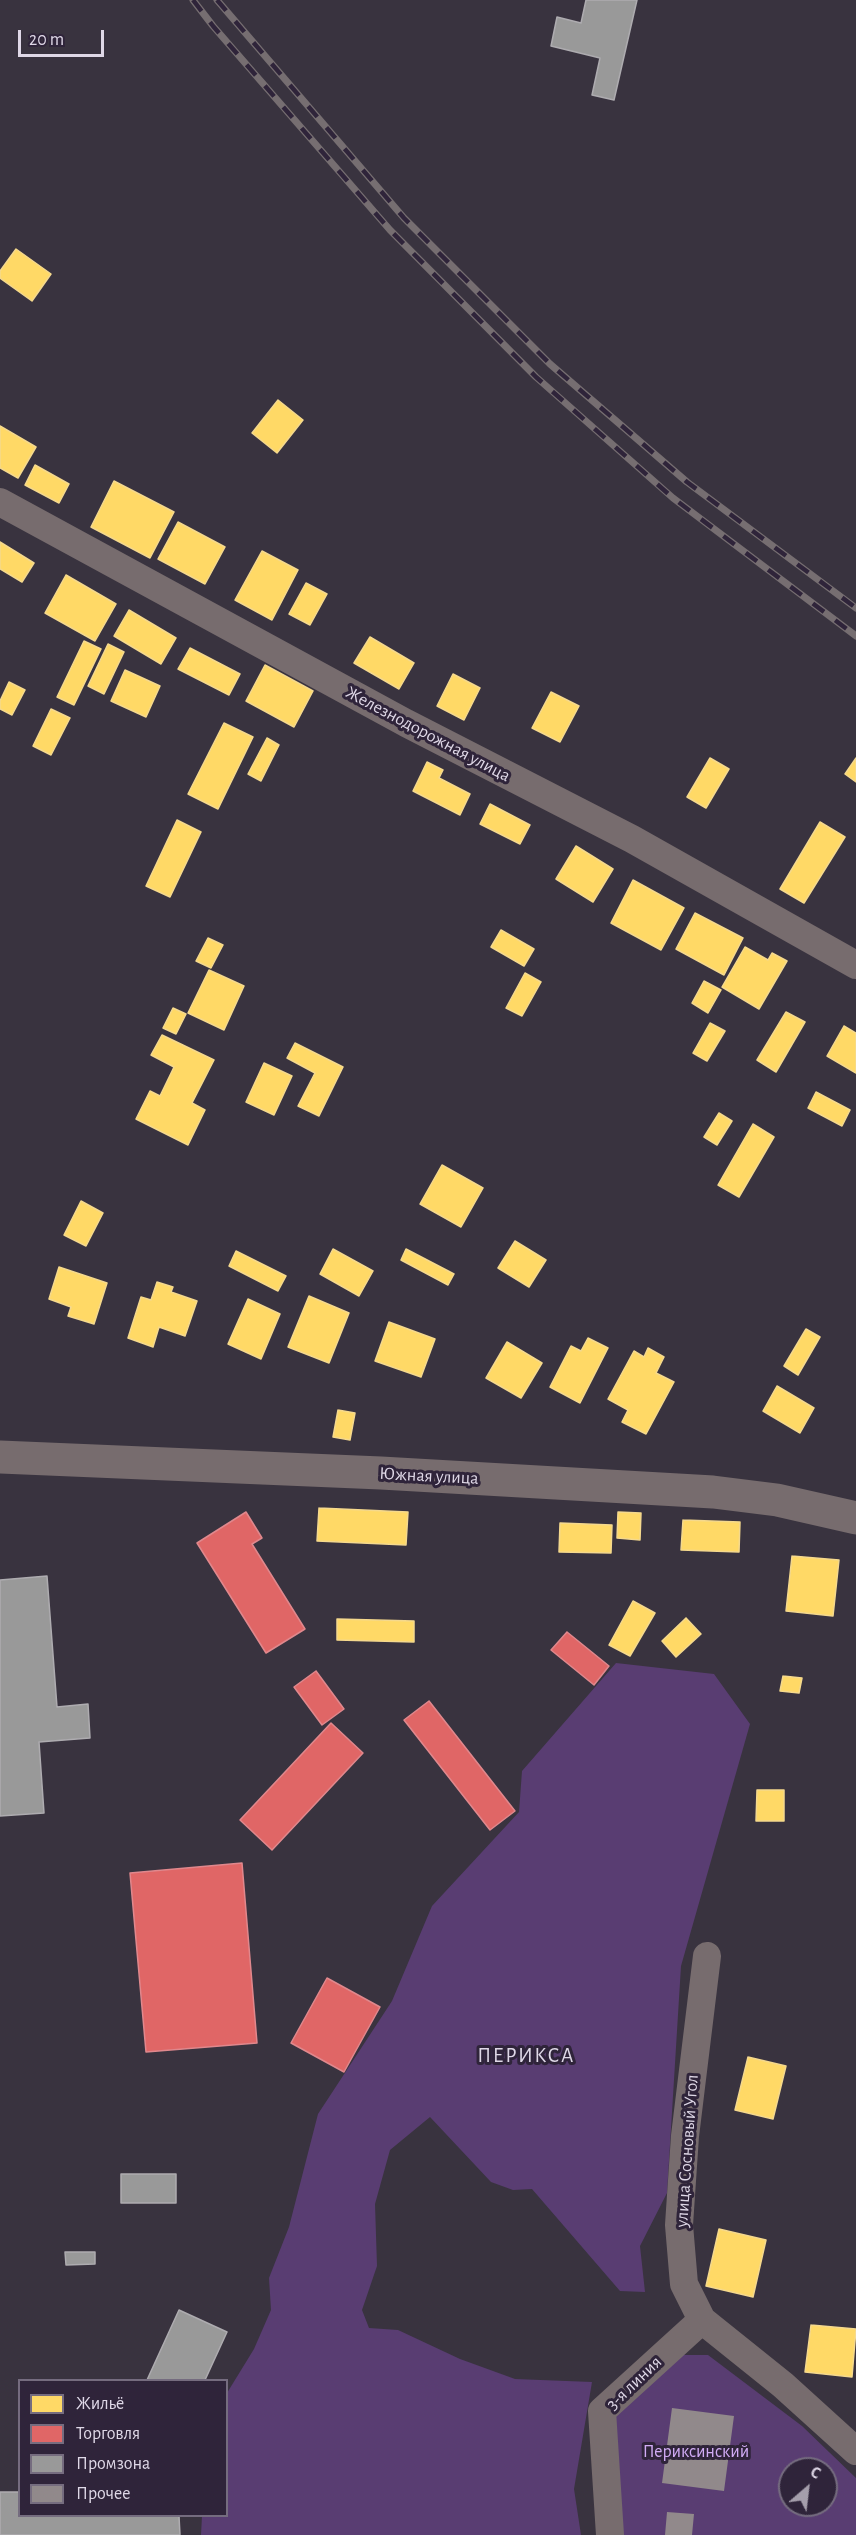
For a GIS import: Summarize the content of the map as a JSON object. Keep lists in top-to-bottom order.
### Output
{
  "streets": {
    "street": [
      "Железнодорожная улица",
      "Южная улица",
      "улица Сосновый Угол",
      "3-я линия"
    ]
  },
  "crossings": [
    ["улица Сосновый Угол", "3-я линия"]
  ],
  "districts": ["ПЕРИКСА"],
  "parks": ["Периксинский"],
  "legend": [
    "Жильё",
    "Торговля",
    "Промзона",
    "Прочее"
  ],
  "scale_bar": "20 m",
  "north": "top right"
}
